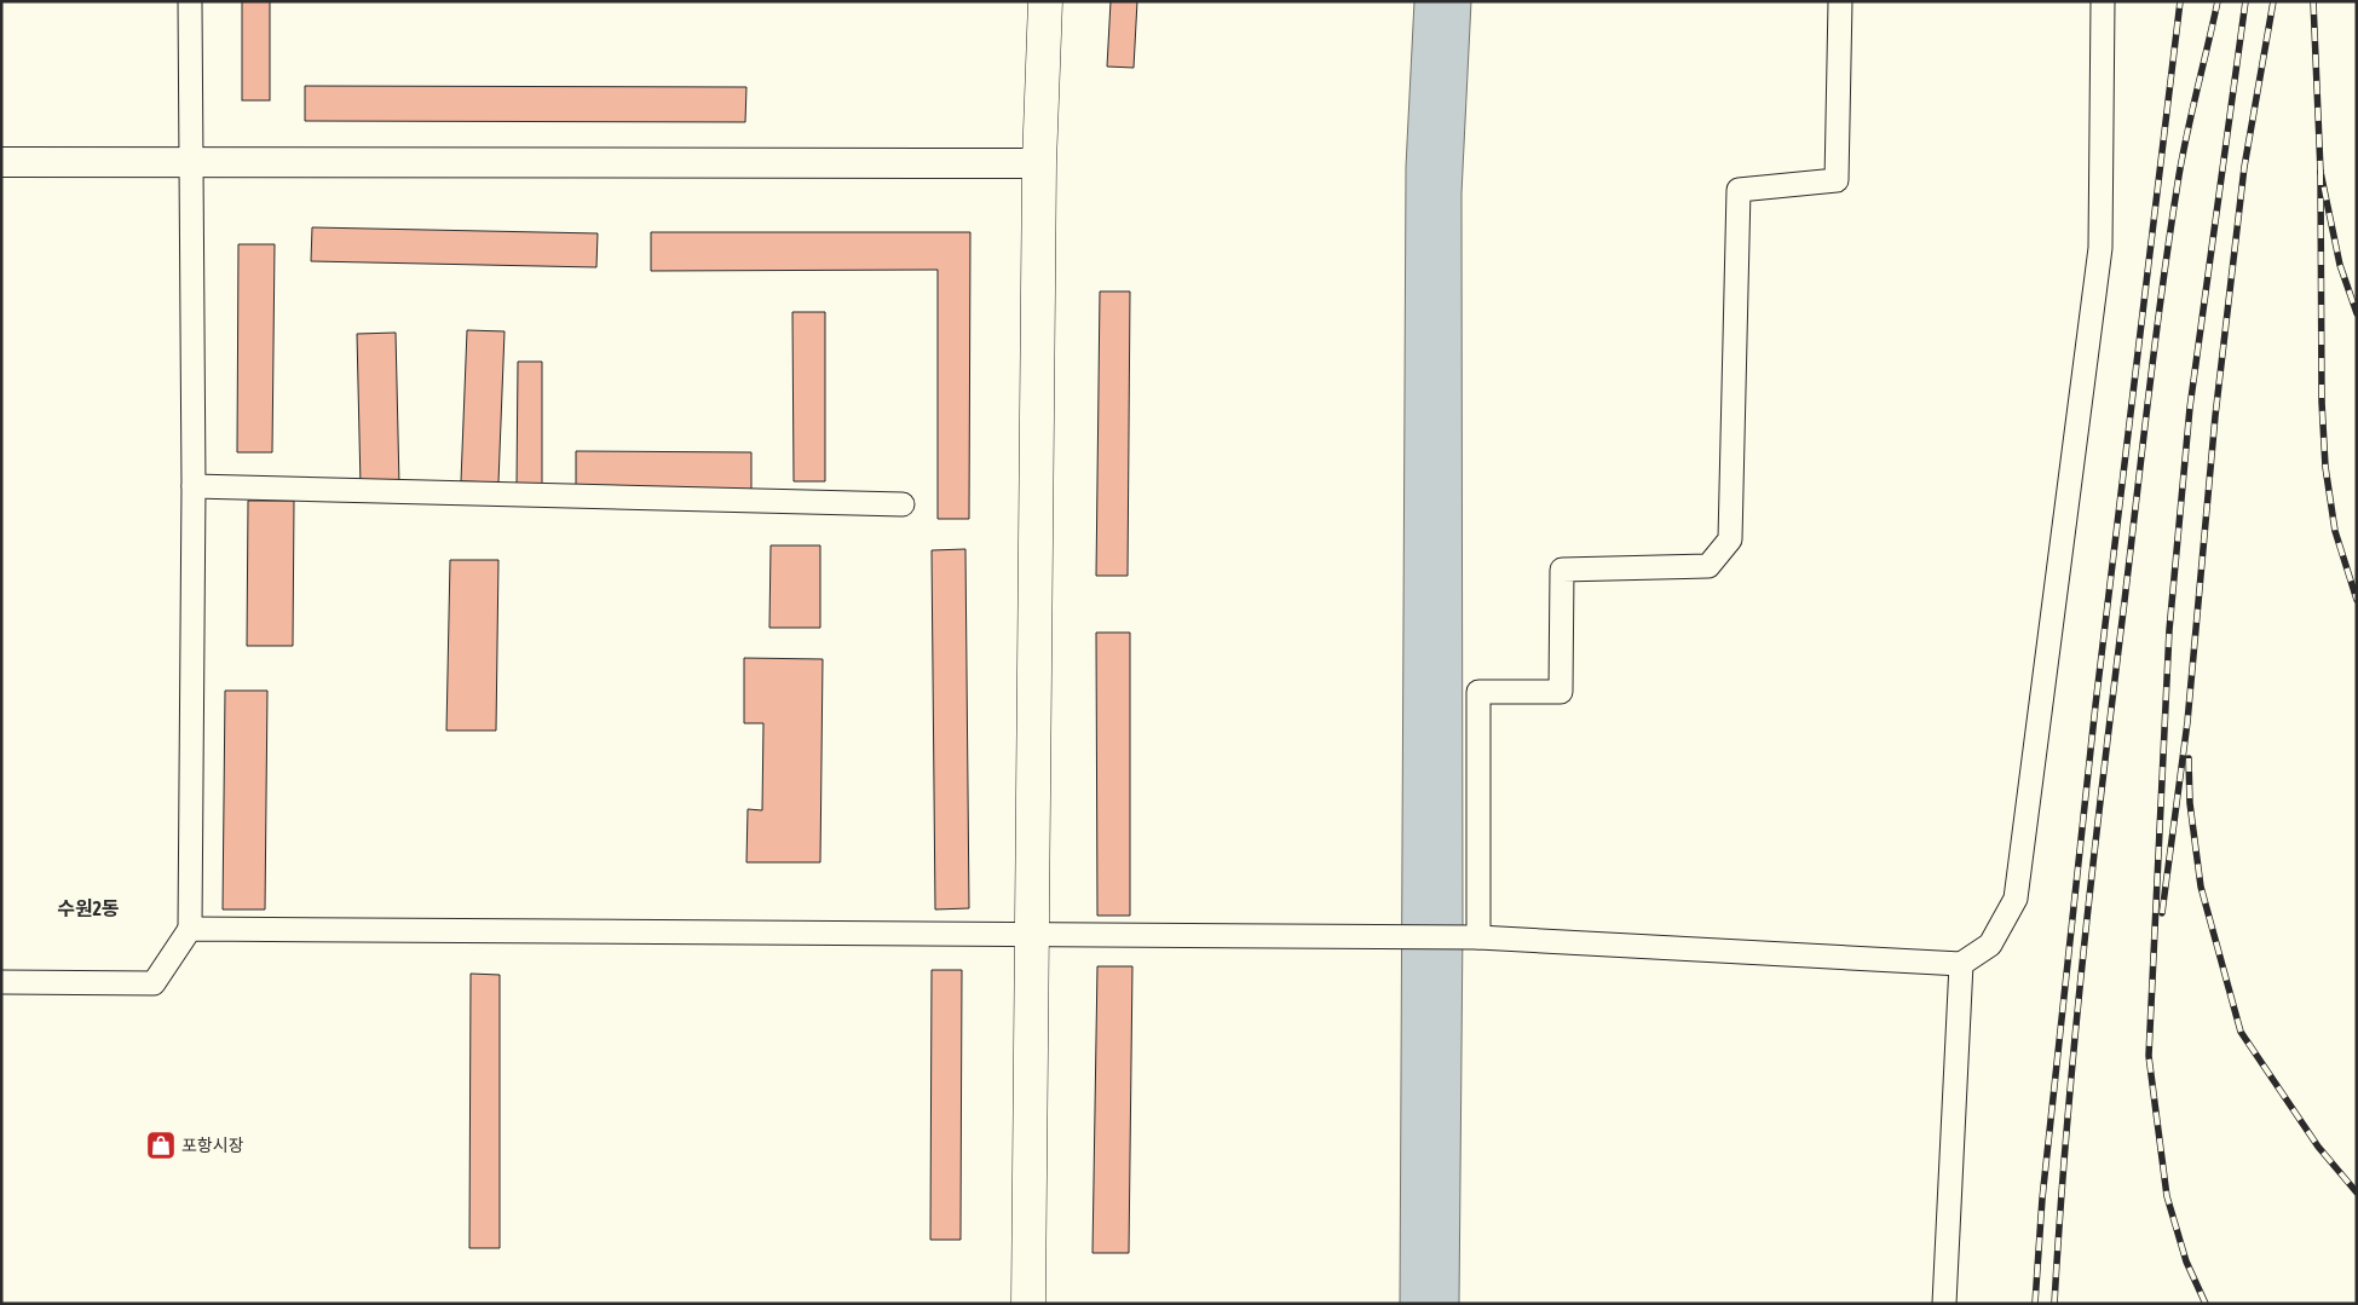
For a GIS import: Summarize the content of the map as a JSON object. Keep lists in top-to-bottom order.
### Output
{
  "districts": ["수원2동"],
  "places": {
    "shop": ["포항시장"]
  }
}
